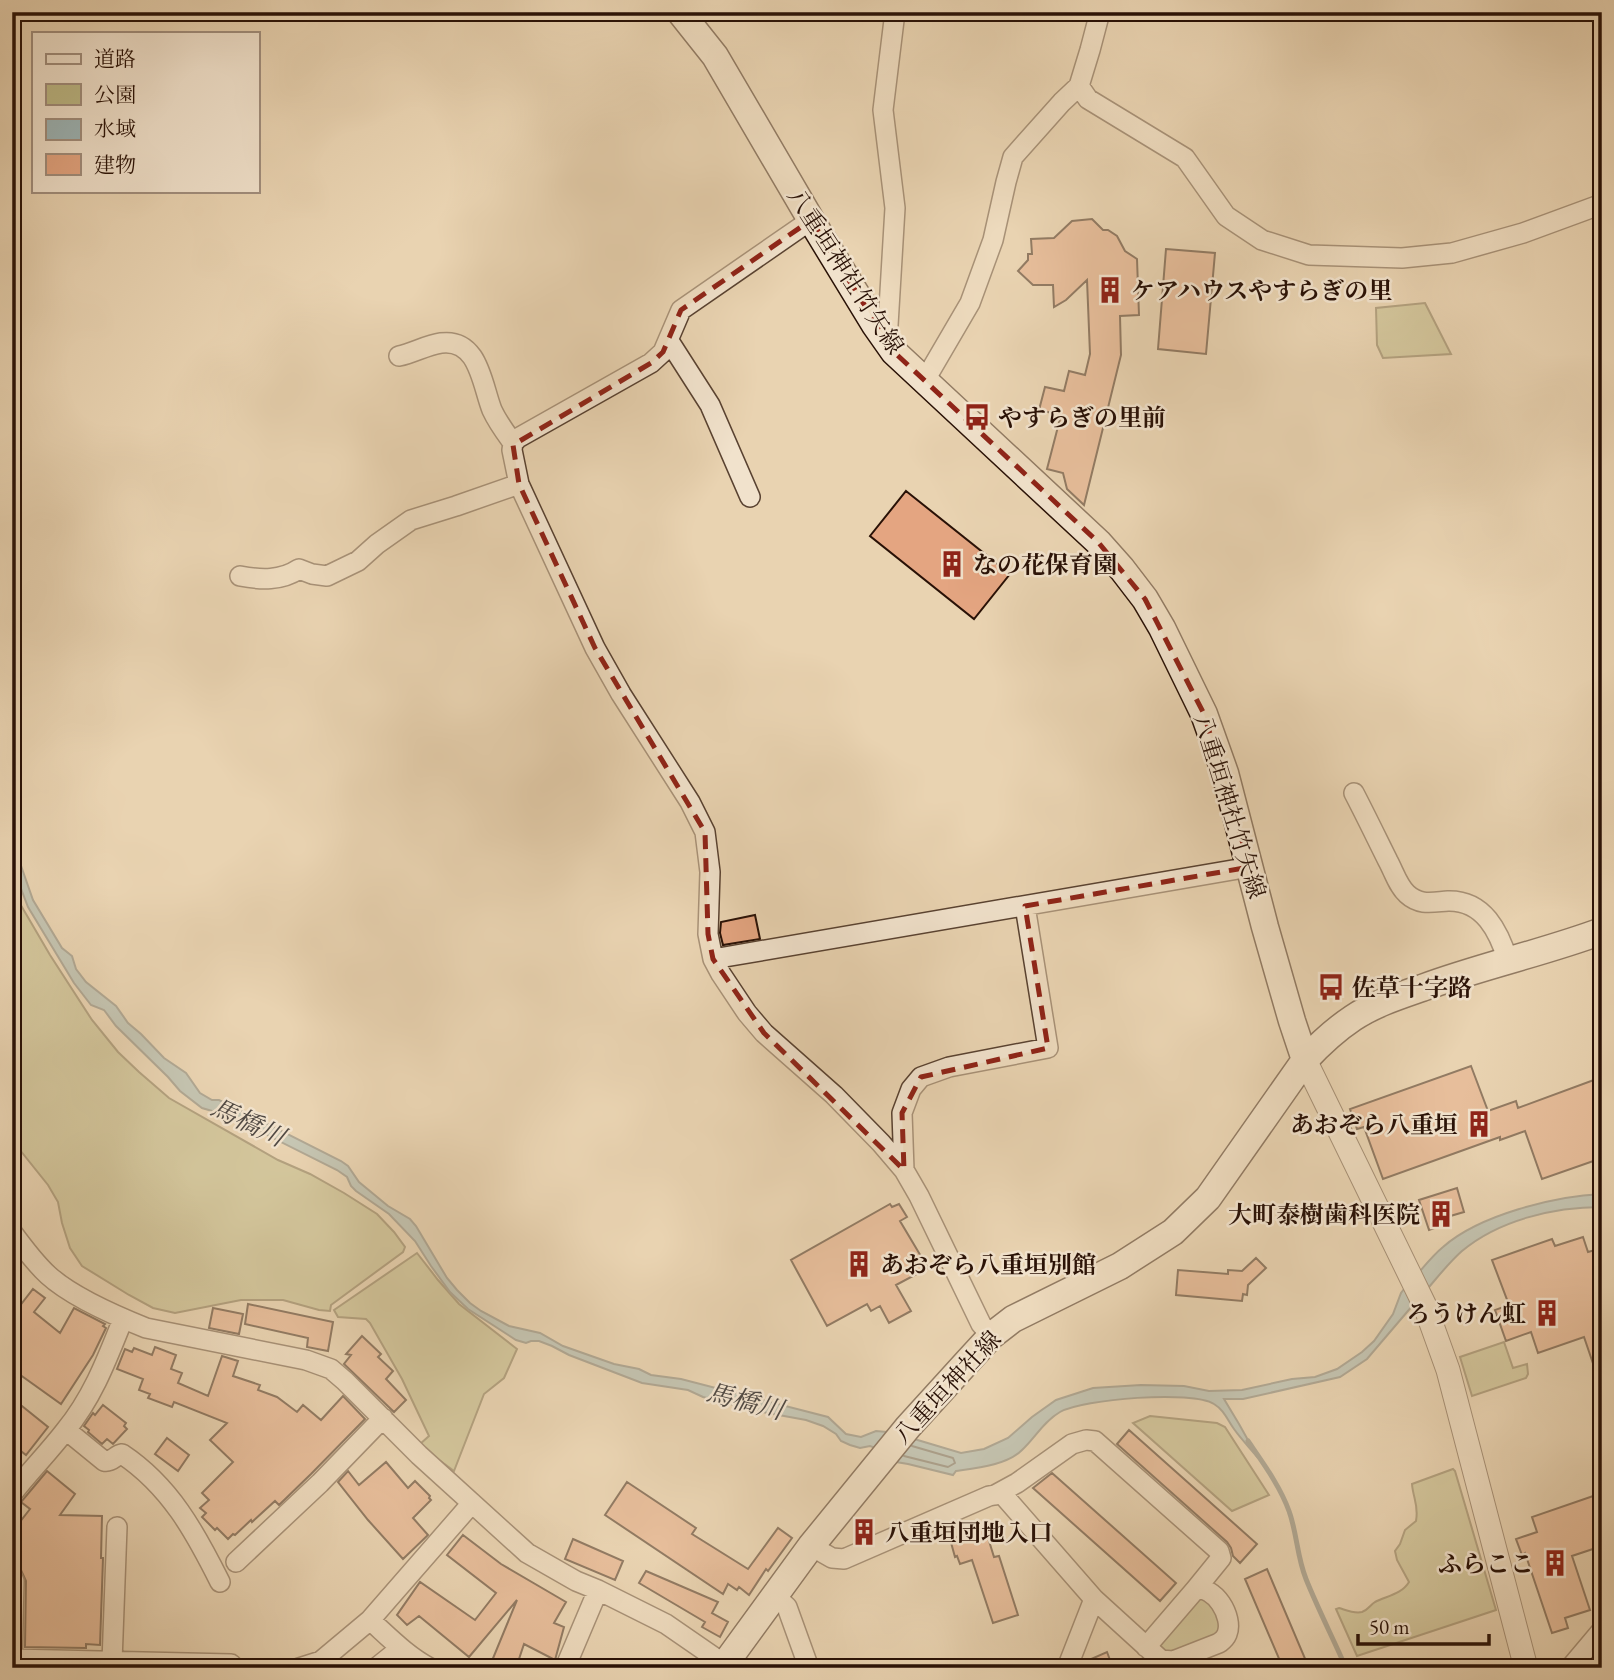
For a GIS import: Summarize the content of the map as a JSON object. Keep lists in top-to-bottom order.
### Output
{
  "streets": {
    "main road": ["八重垣神社竹矢線", "八重垣神社線"]
  },
  "crossings": [
    ["八重垣神社竹矢線", "八重垣神社線"]
  ],
  "water": ["馬橋川"],
  "places": {
    "building": [
      "ケアハウスやすらぎの里",
      "なの花保育園",
      "あおぞら八重垣",
      "大町泰樹歯科医院",
      "あおぞら八重垣別館",
      "ろうけん虹",
      "八重垣団地入口",
      "ふらここ"
    ],
    "bus stop": ["やすらぎの里前", "佐草十字路"]
  },
  "legend": [
    "道路",
    "公園",
    "水域",
    "建物"
  ],
  "scale_bar": "50 m"
}
